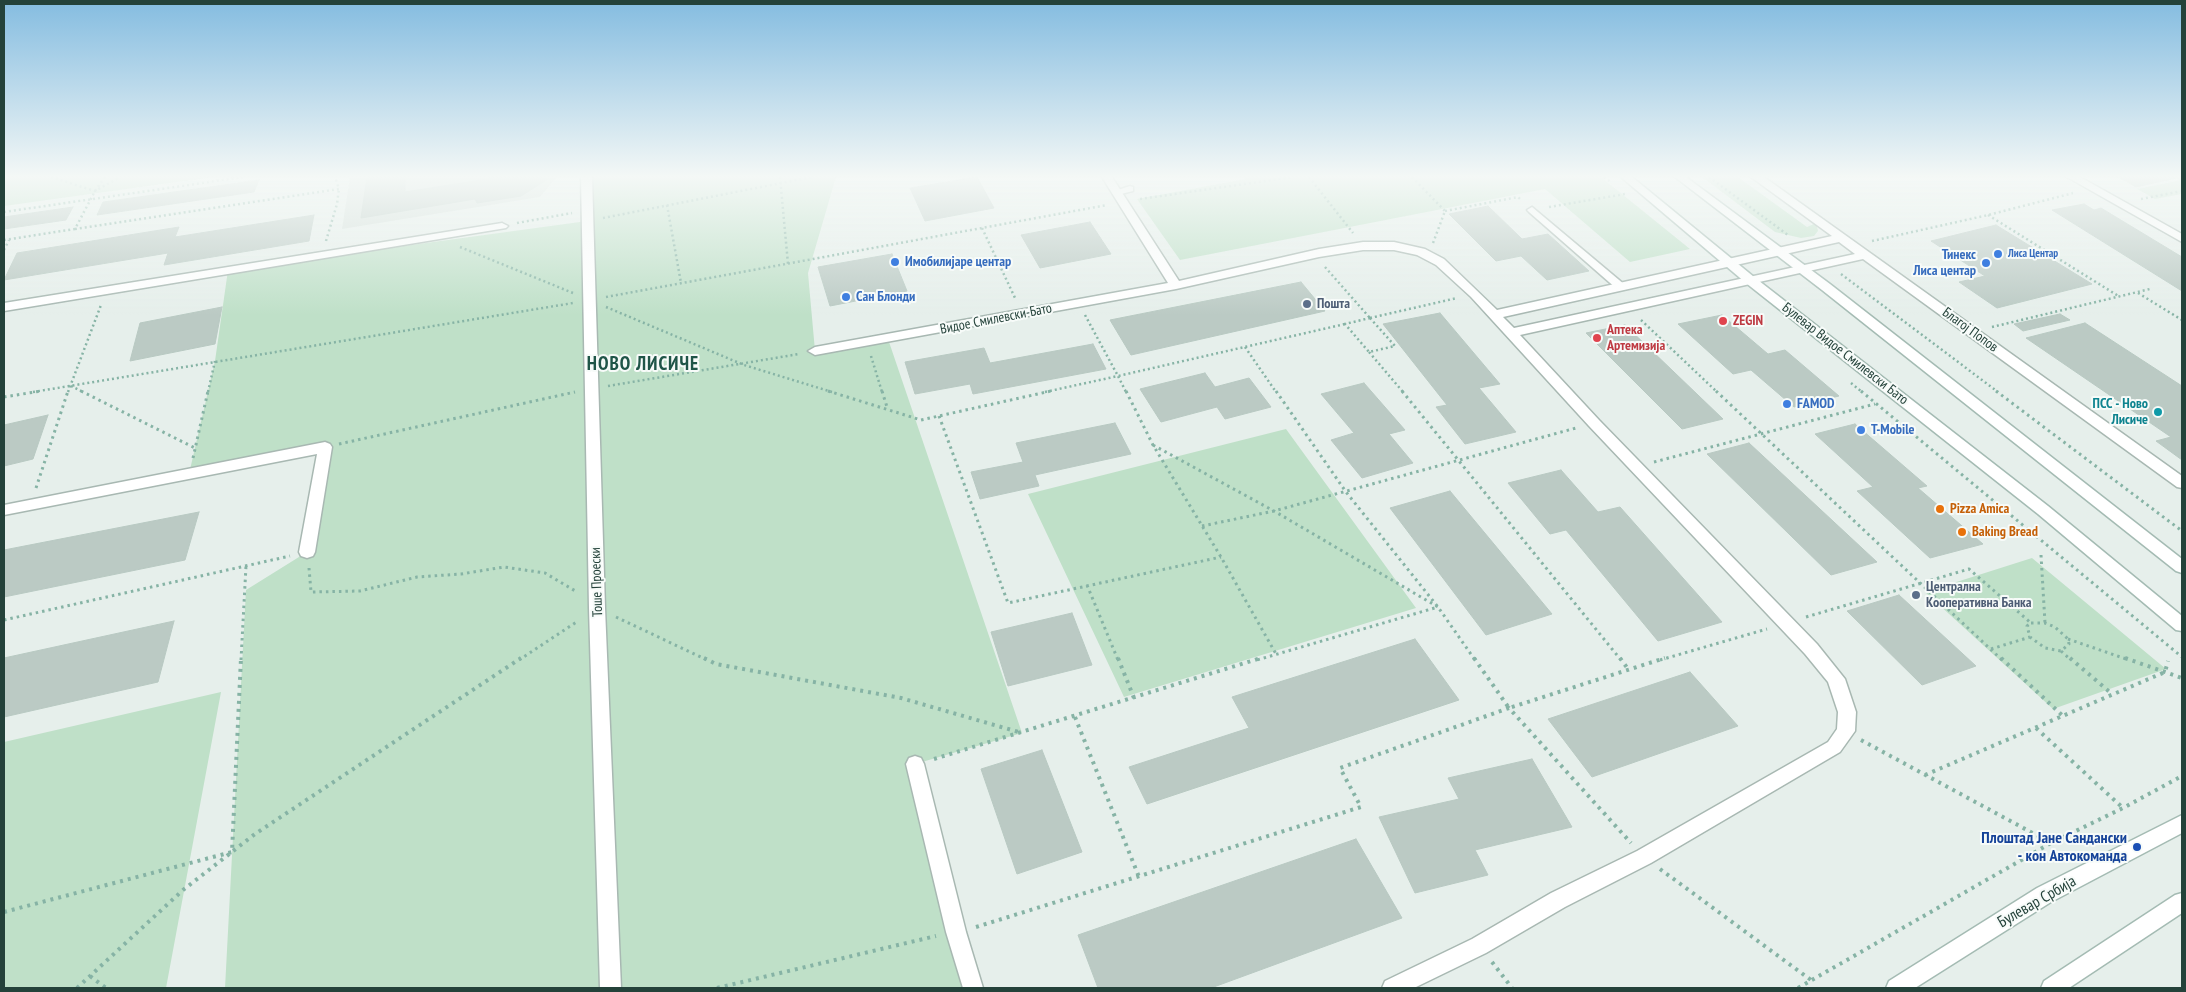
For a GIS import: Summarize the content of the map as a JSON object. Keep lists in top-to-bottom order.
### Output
{
  "streets": {
    "street": [
      "Видое Смилевски-Бато",
      "Благој Попов",
      "Булевар Видое Смилевски Бато",
      "Тоше Проески",
      "Булевар Србија"
    ]
  },
  "districts": ["НОВО ЛИСИЧЕ"],
  "places": [
    "Лиса Центар",
    "Имобилијаре центар",
    "Тинекс Лиса центар",
    "Сан Блонди",
    "Пошта",
    "ZEGIN",
    "Аптека Артемизија",
    "FAMOD",
    "ПСС - Ново Лисиче",
    "T-Mobile",
    "Pizza Amica",
    "Baking Bread",
    "Централна Кооперативна Банка",
    "Плоштад Јане Сандански - кон Автокоманда"
  ]
}
